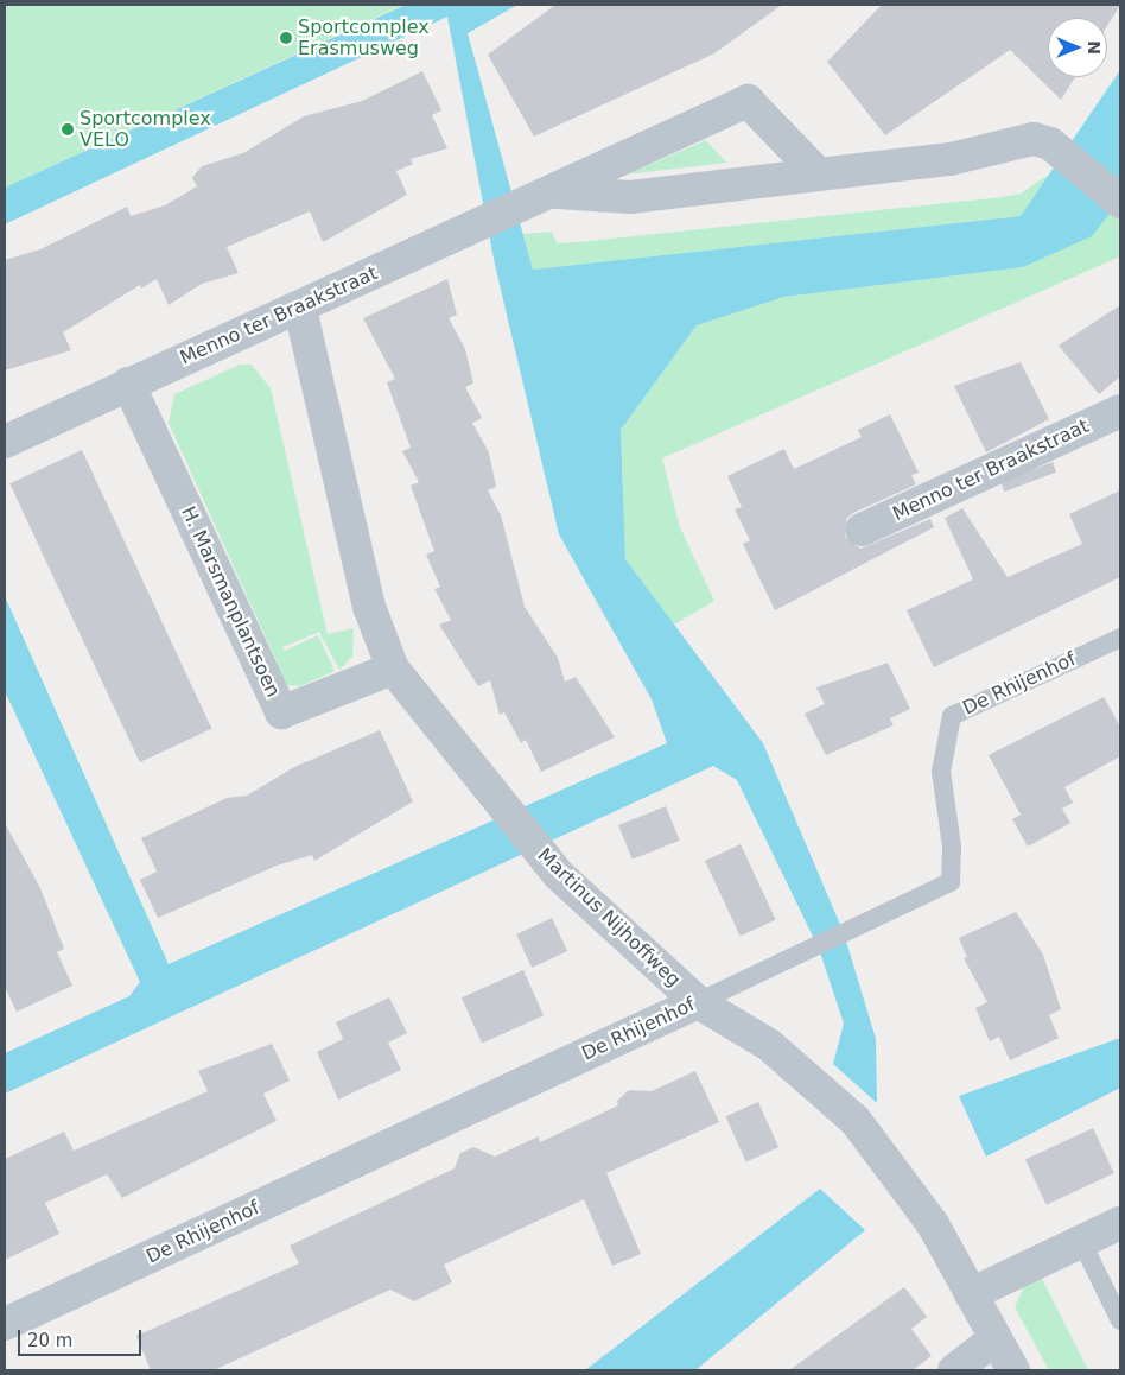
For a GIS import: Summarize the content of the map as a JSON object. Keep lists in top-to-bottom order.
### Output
{
  "streets": {
    "street": [
      "Menno ter Braakstraat",
      "H. Marsmanplantsoen",
      "De Rhijenhof",
      "Martinus Nijhoffweg"
    ]
  },
  "crossings": [
    ["Menno ter Braakstraat", "H. Marsmanplantsoen"],
    ["H. Marsmanplantsoen", "Martinus Nijhoffweg"],
    ["De Rhijenhof", "Martinus Nijhoffweg"]
  ],
  "places": ["Sportcomplex Erasmusweg", "Sportcomplex VELO"],
  "scale_bar": "20 m",
  "north": "right"
}
